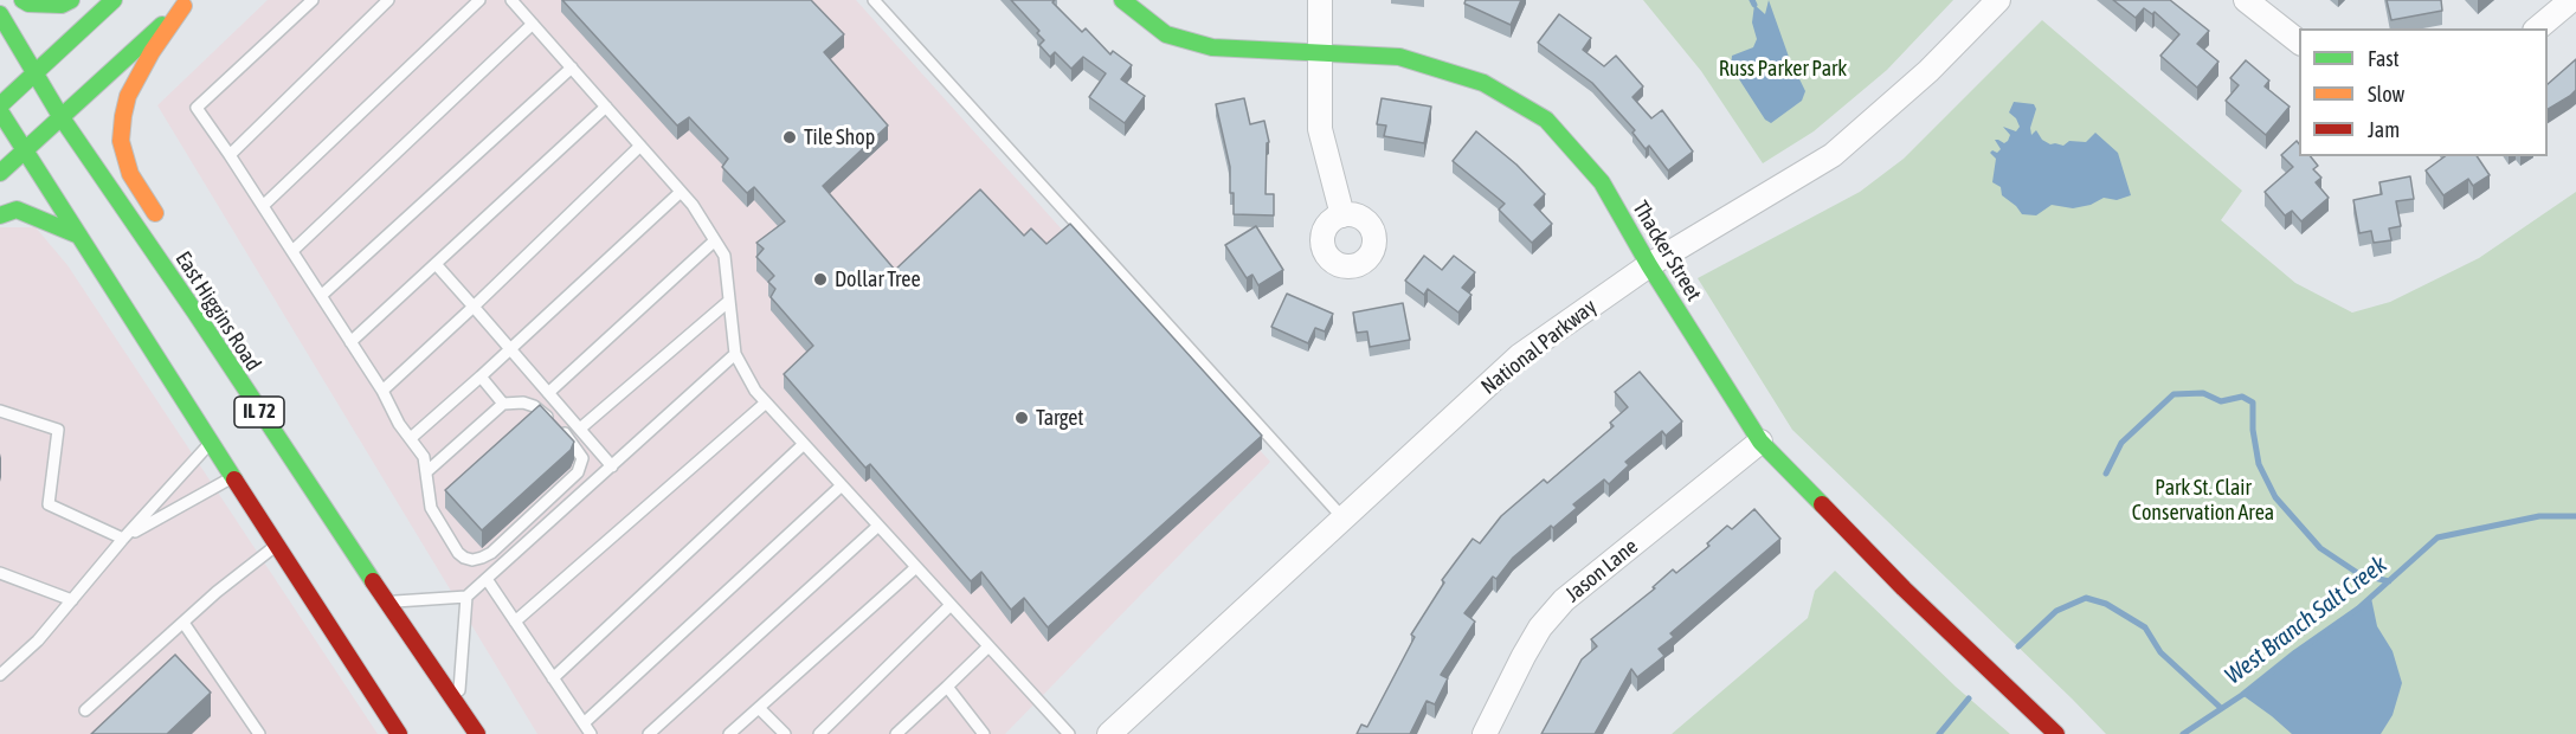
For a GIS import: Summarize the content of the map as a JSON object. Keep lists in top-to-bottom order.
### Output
{
  "streets": {
    "main road": ["Thacker Street", "East Higgins Road", "IL 72"],
    "street": ["National Parkway", "Jason Lane"]
  },
  "crossings": [
    ["Thacker Street", "National Parkway"],
    ["Thacker Street", "Jason Lane"]
  ],
  "water": ["West Branch Salt Creek"],
  "parks": ["Russ Parker Park", "Park St. Clair Conservation Area"],
  "places": ["Tile Shop", "Dollar Tree", "Target"],
  "legend": ["Fast", "Slow", "Jam"]
}
